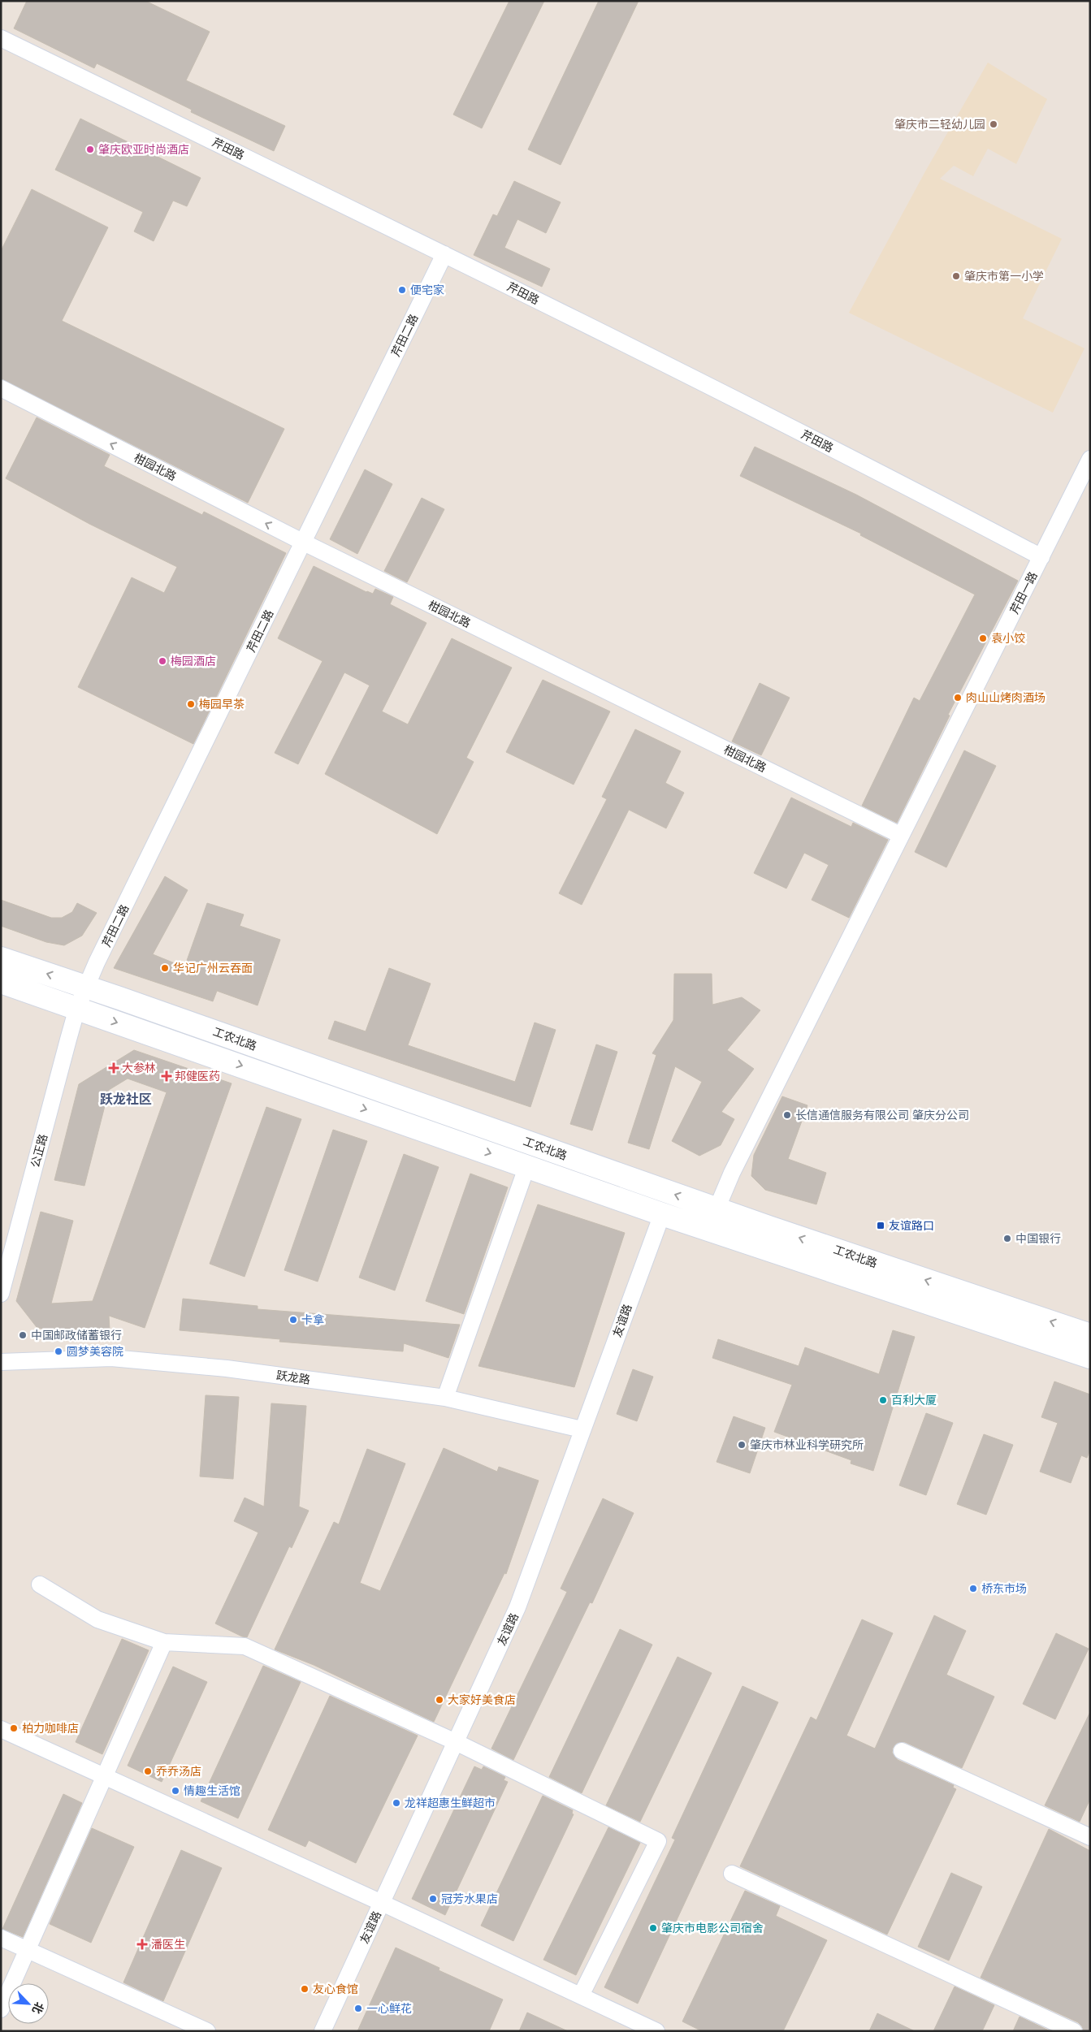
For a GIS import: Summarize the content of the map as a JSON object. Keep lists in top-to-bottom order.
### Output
{
  "streets": {
    "street": [
      "芹田路",
      "芹田二路",
      "柑园北路",
      "芹田一路",
      "工农北路",
      "公正路",
      "友谊路",
      "跃龙路"
    ]
  },
  "crossings": [
    ["芹田路", "芹田二路"],
    ["芹田路", "芹田一路"],
    ["芹田二路", "柑园北路"],
    ["芹田二路", "工农北路"],
    ["芹田二路", "公正路"],
    ["柑园北路", "芹田一路"],
    ["芹田一路", "工农北路"],
    ["工农北路", "公正路"],
    ["工农北路", "友谊路"],
    ["友谊路", "跃龙路"]
  ],
  "districts": ["跃龙社区"],
  "places": {
    "other": [
      "肇庆市二轻幼儿园",
      "肇庆欧亚时尚酒店",
      "肇庆市第一小学",
      "便宅家",
      "袁小饺",
      "梅园酒店",
      "肉山山烤肉酒场",
      "梅园早茶",
      "华记广州云吞面",
      "长信通信服务有限公司 肇庆分公司",
      "中国银行",
      "卡拿",
      "中国邮政储蓄银行",
      "圆梦美容院",
      "百利大厦",
      "肇庆市林业科学研究所",
      "桥东市场",
      "大家好美食店",
      "柏力咖啡店",
      "乔乔汤店",
      "情趣生活馆",
      "龙祥超惠生鲜超市",
      "冠芳水果店",
      "肇庆市电影公司宿舍",
      "友心食馆",
      "一心鲜花"
    ],
    "health": ["大参林", "邦健医药", "潘医生"],
    "transit": ["友谊路口"]
  },
  "north": "bottom right"
}
